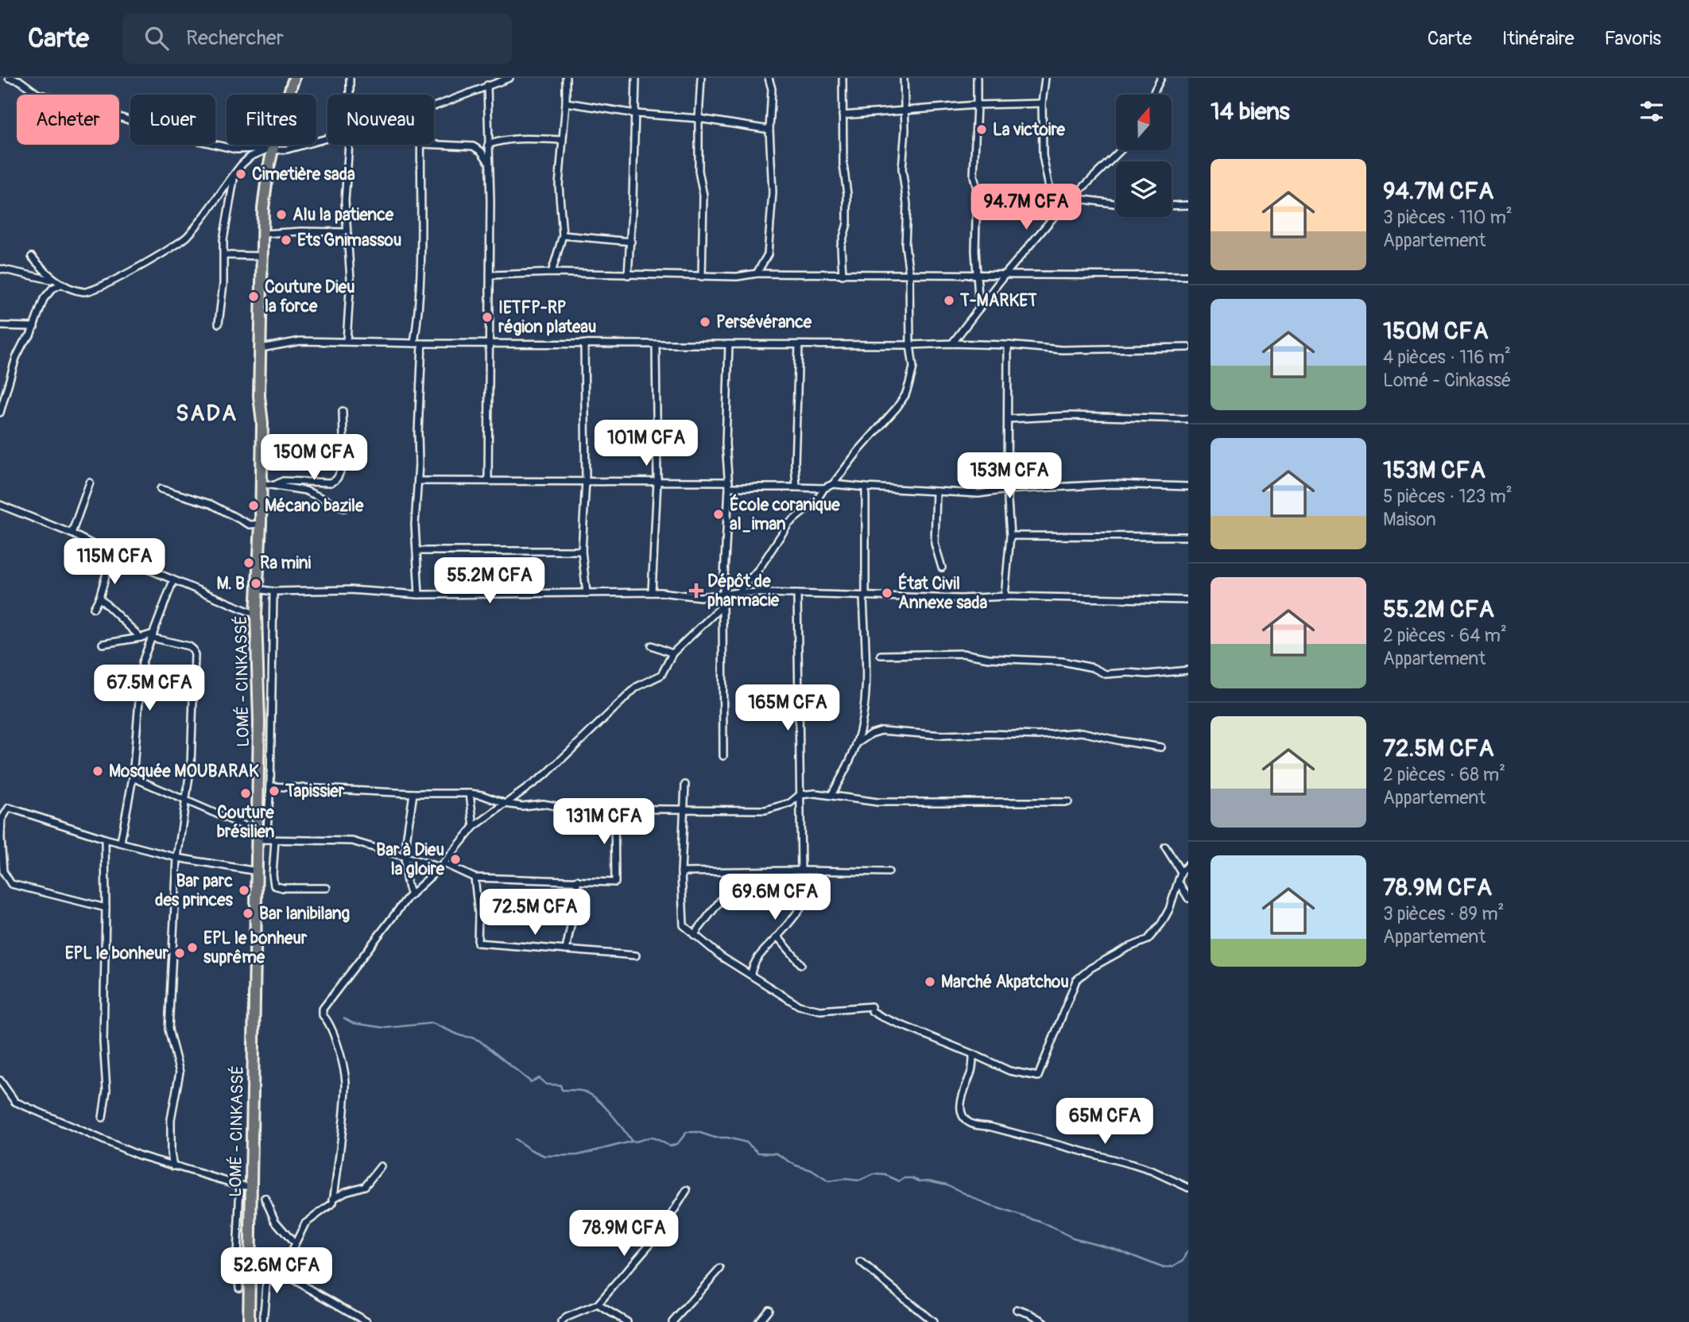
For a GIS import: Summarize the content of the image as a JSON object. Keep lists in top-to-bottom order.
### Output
{
  "streets": {
    "highway": ["LOMÉ - CINKASSÉ"]
  },
  "districts": ["SADA"],
  "places": {
    "other": [
      "La victoire",
      "Cimetière sada",
      "Alu la patience",
      "Ets Gnimassou",
      "Couture Dieu la force",
      "T-MARKET",
      "IETFP-RP région plateau",
      "Persévérance",
      "Mécano bazile",
      "École coranique al_iman",
      "Ra mini",
      "M. B",
      "État Civil Annexe sada",
      "Mosquée MOUBARAK",
      "Tapissier",
      "Couture brésilien",
      "Bar à Dieu la gloire",
      "Bar parc des princes",
      "Bar lanibilang",
      "EPL le bonheur suprême",
      "EPL le bonheur",
      "Marché Akpatchou"
    ],
    "health": ["Dépôt de pharmacie"]
  },
  "north": "top",
  "page": {
    "header": "Carte",
    "search": "Rechercher",
    "nav": ["Carte", "Itinéraire", "Favoris"],
    "heading": "14 biens",
    "chip": [
      "Acheter",
      "Louer",
      "Filtres",
      "Nouveau"
    ],
    "list": [
      {
        "name": "94.7M CFA",
        "note": "3 pièces · 110 m² · Appartement"
      },
      {
        "name": "150M CFA",
        "note": "4 pièces · 116 m² · Lomé - Cinkassé"
      },
      {
        "name": "153M CFA",
        "note": "5 pièces · 123 m² · Maison"
      },
      {
        "name": "55.2M CFA",
        "note": "2 pièces · 64 m² · Appartement"
      },
      {
        "name": "72.5M CFA",
        "note": "2 pièces · 68 m² · Appartement"
      },
      {
        "name": "78.9M CFA",
        "note": "3 pièces · 89 m² · Appartement"
      }
    ],
    "price": [
      "94.7M CFA",
      "101M CFA",
      "150M CFA",
      "153M CFA",
      "115M CFA",
      "55.2M CFA",
      "67.5M CFA",
      "165M CFA",
      "131M CFA",
      "69.6M CFA",
      "72.5M CFA",
      "65M CFA",
      "78.9M CFA",
      "52.6M CFA"
    ]
  }
}
